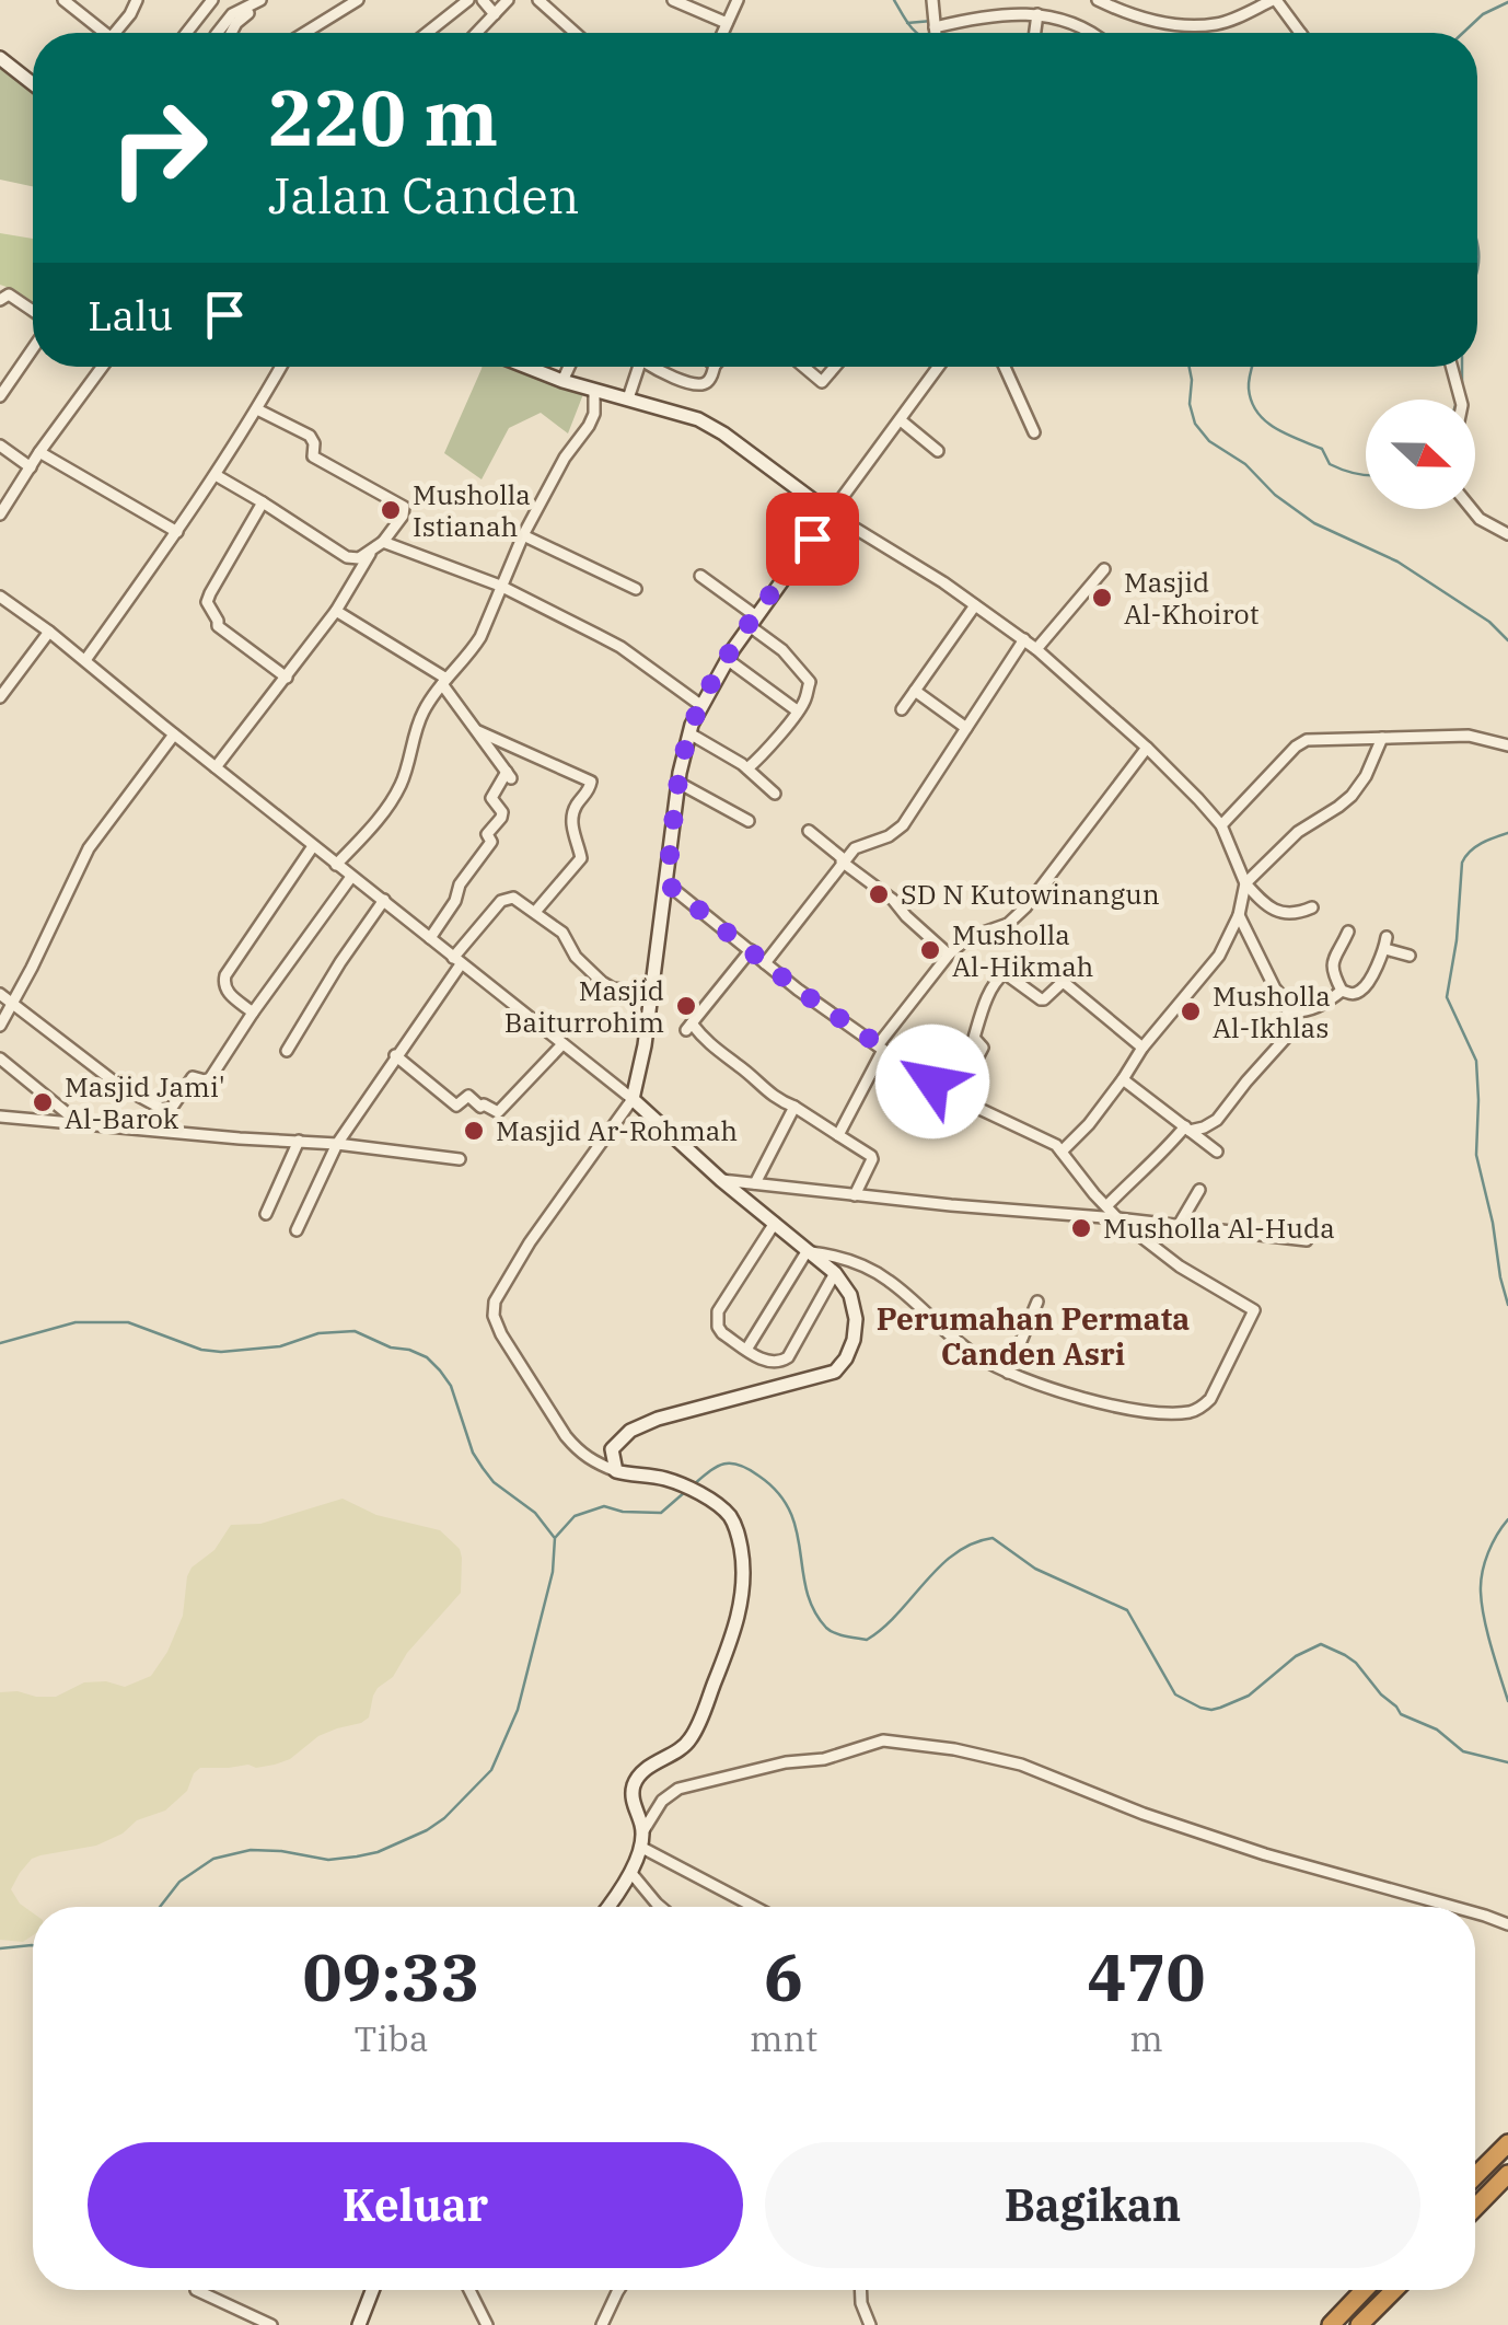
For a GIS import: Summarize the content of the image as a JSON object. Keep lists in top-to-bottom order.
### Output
{
  "districts": ["Perumahan Permata Canden Asri"],
  "places": [
    "Musholla Istianah",
    "Masjid Al-Khoirot",
    "SD N Kutowinangun",
    "Musholla Al-Hikmah",
    "Masjid Baiturrohim",
    "Musholla Al-Ikhlas",
    "Masjid Jami' Al-Barok",
    "Masjid Ar-Rohmah",
    "Musholla Al-Huda"
  ],
  "north": "right",
  "page": {
    "turn": ["220 m", "Jalan Canden"],
    "then": "Lalu",
    "eta": [
      "09:33",
      "Tiba",
      "6",
      "mnt",
      "470",
      "m"
    ],
    "buttons": ["Keluar", "Bagikan"]
  }
}
